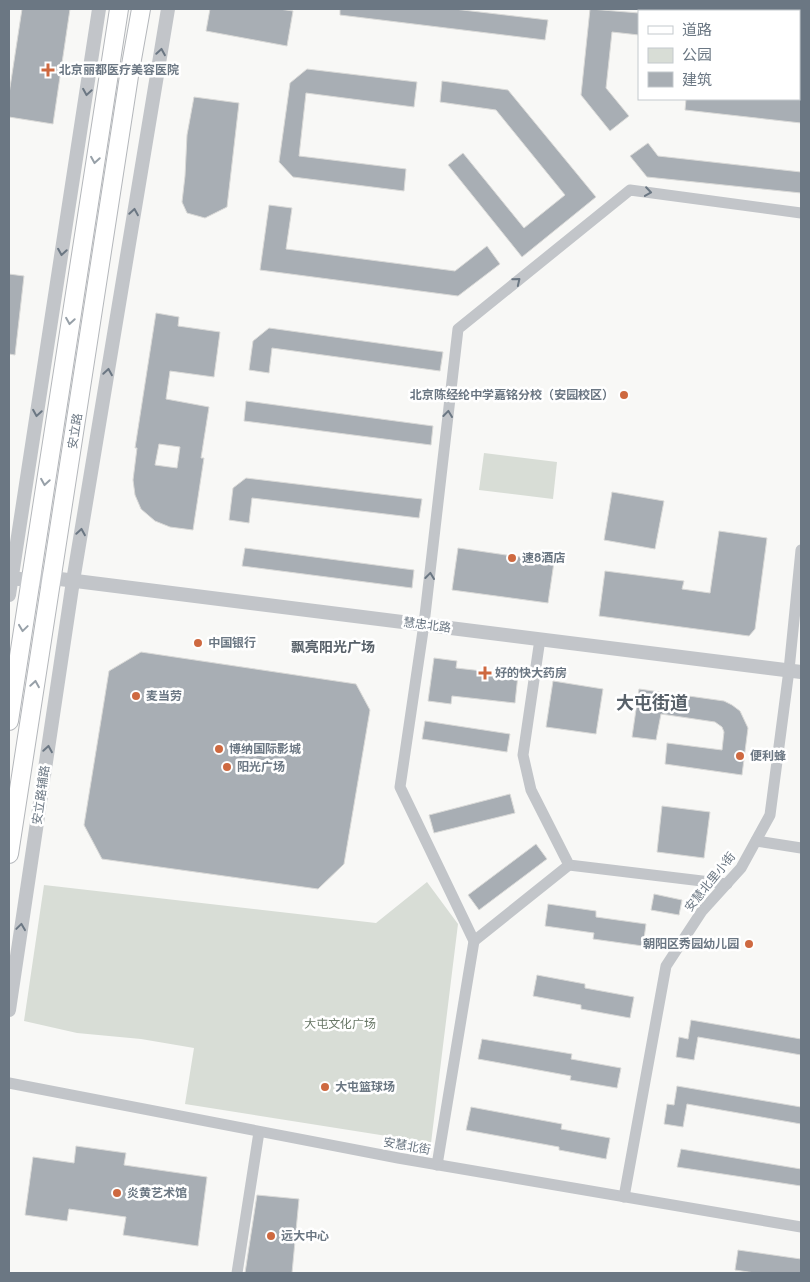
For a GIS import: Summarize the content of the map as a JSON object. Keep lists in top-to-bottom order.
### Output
{
  "streets": {
    "main road": ["安立路"],
    "street": [
      "慧忠北路",
      "安立路辅路",
      "安慧北里小街",
      "安慧北街"
    ]
  },
  "crossings": [
    ["安立路", "慧忠北路"],
    ["安立路", "安立路辅路"],
    ["慧忠北路", "安立路辅路"],
    ["慧忠北路", "安慧北里小街"],
    ["安慧北里小街", "安慧北街"]
  ],
  "one_way": ["安立路辅路"],
  "districts": ["飘亮阳光广场", "大屯街道"],
  "parks": ["大屯文化广场"],
  "places": {
    "health": ["北京丽都医疗美容医院", "好的快大药房"],
    "other": [
      "北京陈经纶中学嘉铭分校（安园校区）",
      "速8酒店",
      "中国银行",
      "麦当劳",
      "博纳国际影城",
      "便利蜂",
      "阳光广场",
      "朝阳区秀园幼儿园",
      "大屯篮球场",
      "炎黄艺术馆",
      "远大中心"
    ]
  },
  "legend": ["道路", "公园", "建筑"]
}
